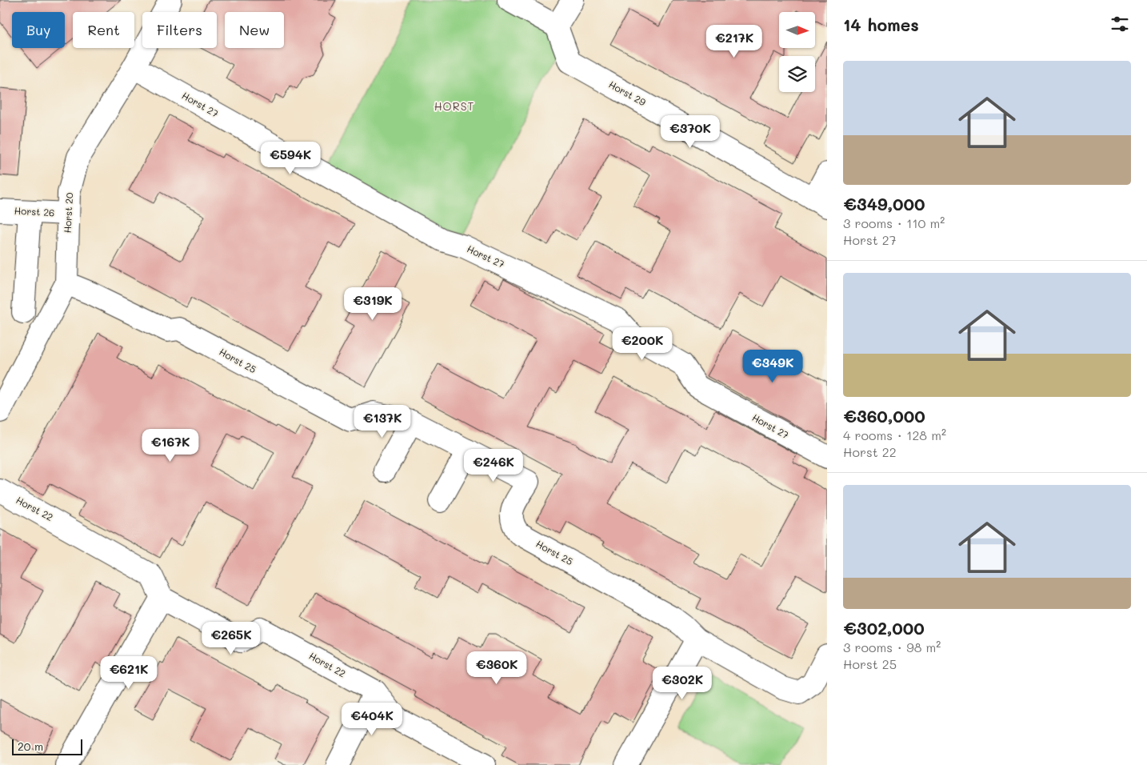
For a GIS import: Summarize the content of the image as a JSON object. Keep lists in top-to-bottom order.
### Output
{
  "streets": {
    "street": [
      "Horst 29",
      "Horst 27",
      "Horst 26",
      "Horst 20",
      "Horst 25",
      "Horst 22"
    ]
  },
  "crossings": [
    ["Horst 27", "Horst 20"],
    ["Horst 26", "Horst 20"],
    ["Horst 20", "Horst 25"]
  ],
  "districts": ["HORST"],
  "scale_bar": "20 m",
  "north": "right",
  "page": {
    "heading": "14 homes",
    "chip": [
      "Buy",
      "Rent",
      "Filters",
      "New"
    ],
    "price": [
      "€217K",
      "€370K",
      "€594K",
      "€319K",
      "€200K",
      "€349K",
      "€137K",
      "€167K",
      "€246K",
      "€265K",
      "€360K",
      "€621K",
      "€302K",
      "€404K"
    ],
    "list": [
      {
        "name": "€349,000",
        "note": "3 rooms · 110 m² · Horst 27"
      },
      {
        "name": "€360,000",
        "note": "4 rooms · 128 m² · Horst 22"
      },
      {
        "name": "€302,000",
        "note": "3 rooms · 98 m² · Horst 25"
      }
    ],
    "scale": "20 m"
  }
}
